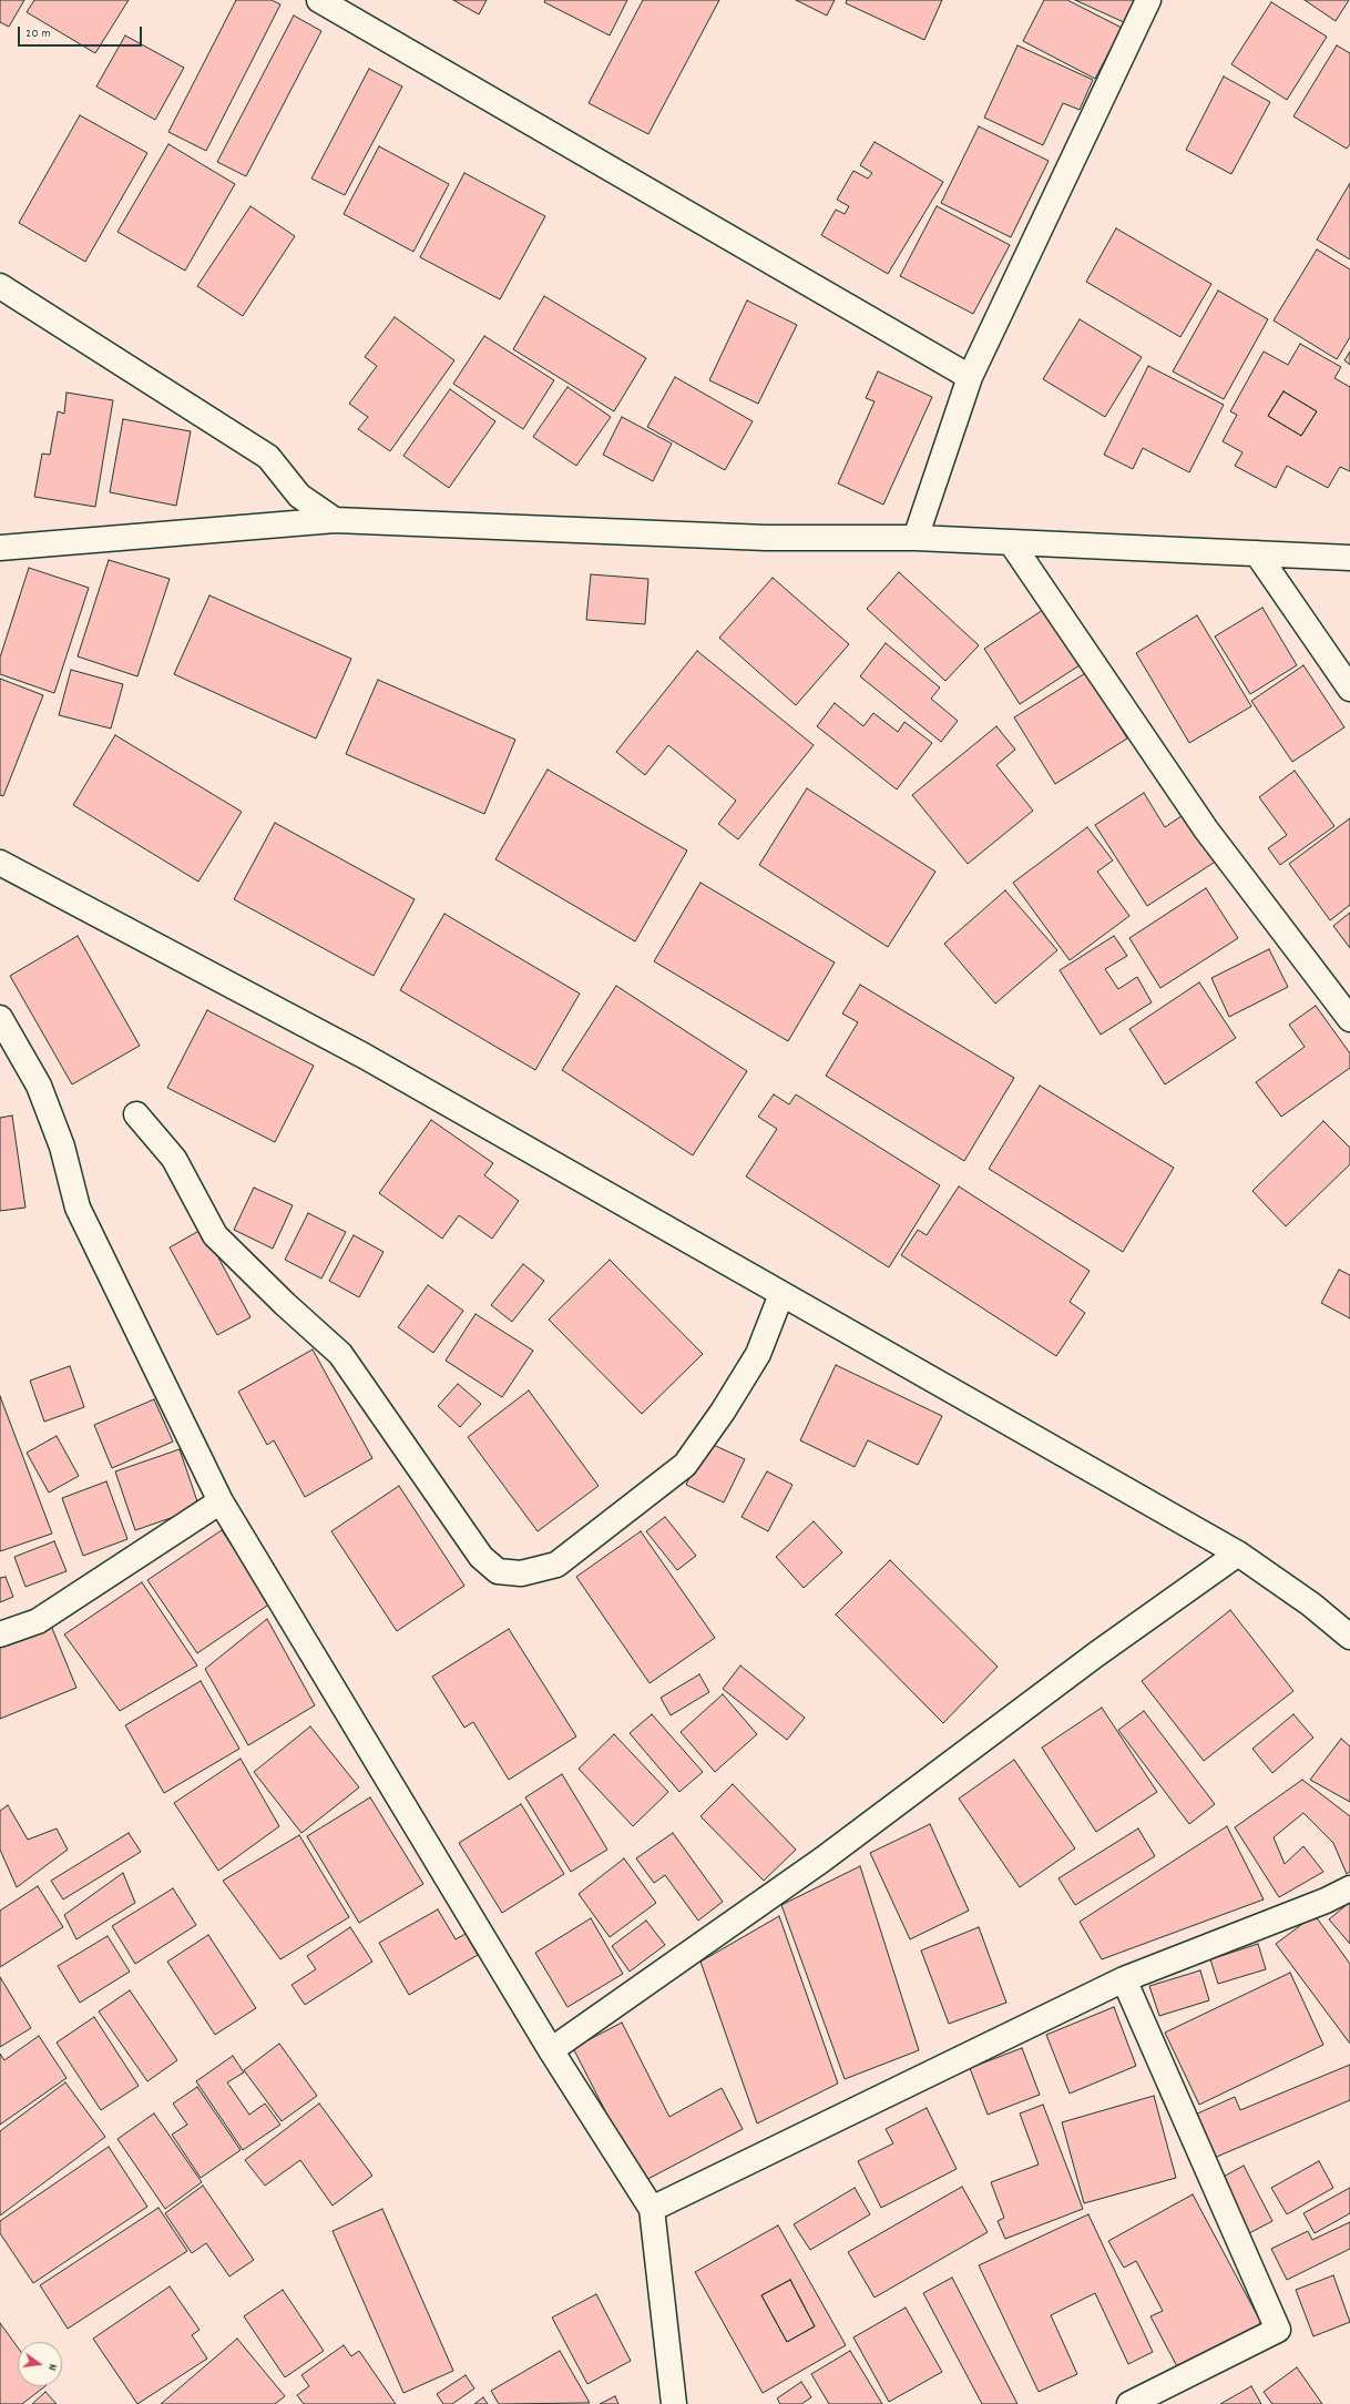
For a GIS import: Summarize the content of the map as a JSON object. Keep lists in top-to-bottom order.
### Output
{
  "scale_bar": "20 m",
  "north": "right"
}
